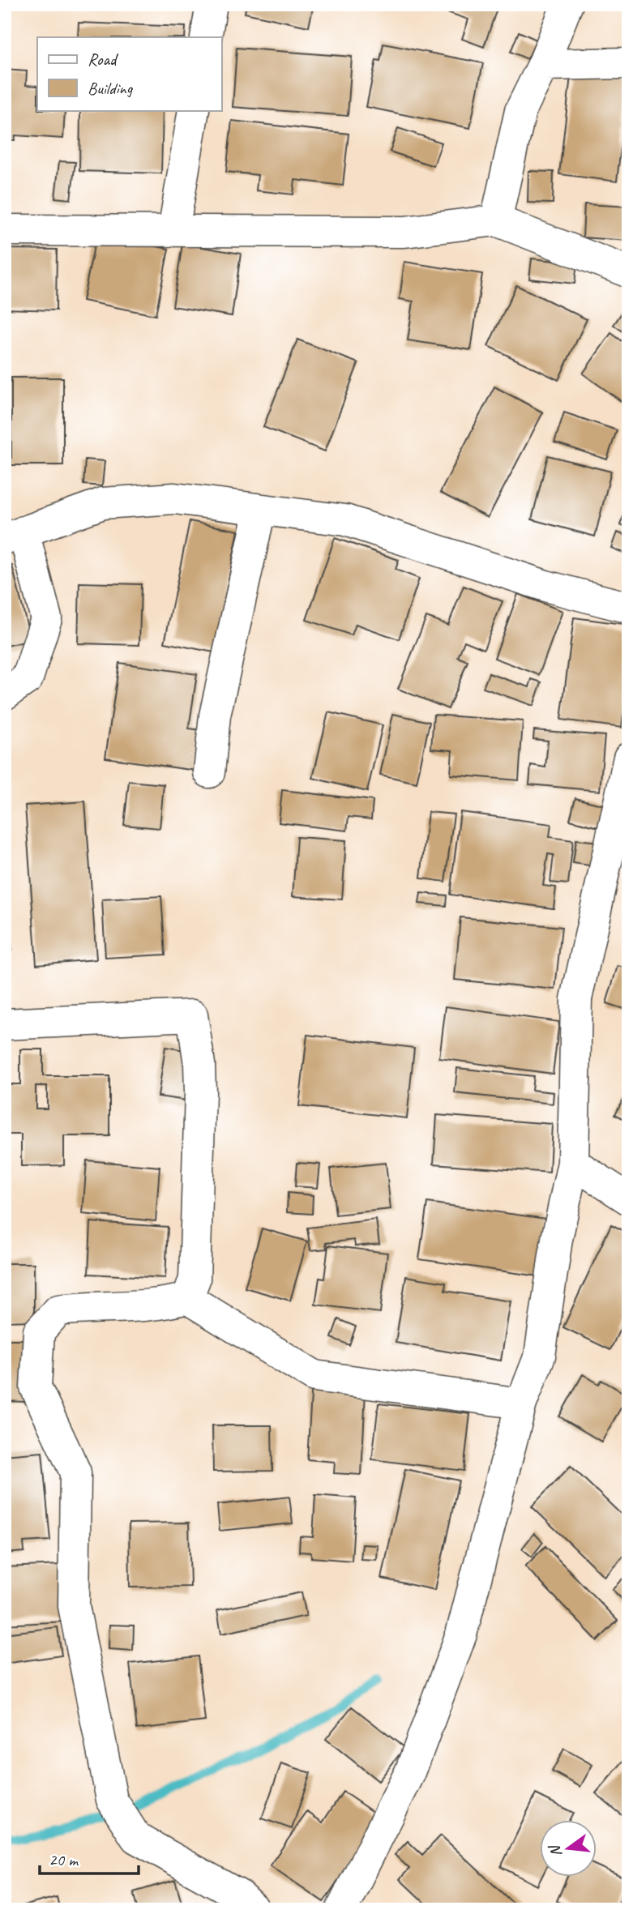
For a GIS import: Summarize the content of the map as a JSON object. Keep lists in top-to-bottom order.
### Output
{
  "legend": ["Road", "Building"],
  "scale_bar": "20 m",
  "north": "left"
}
